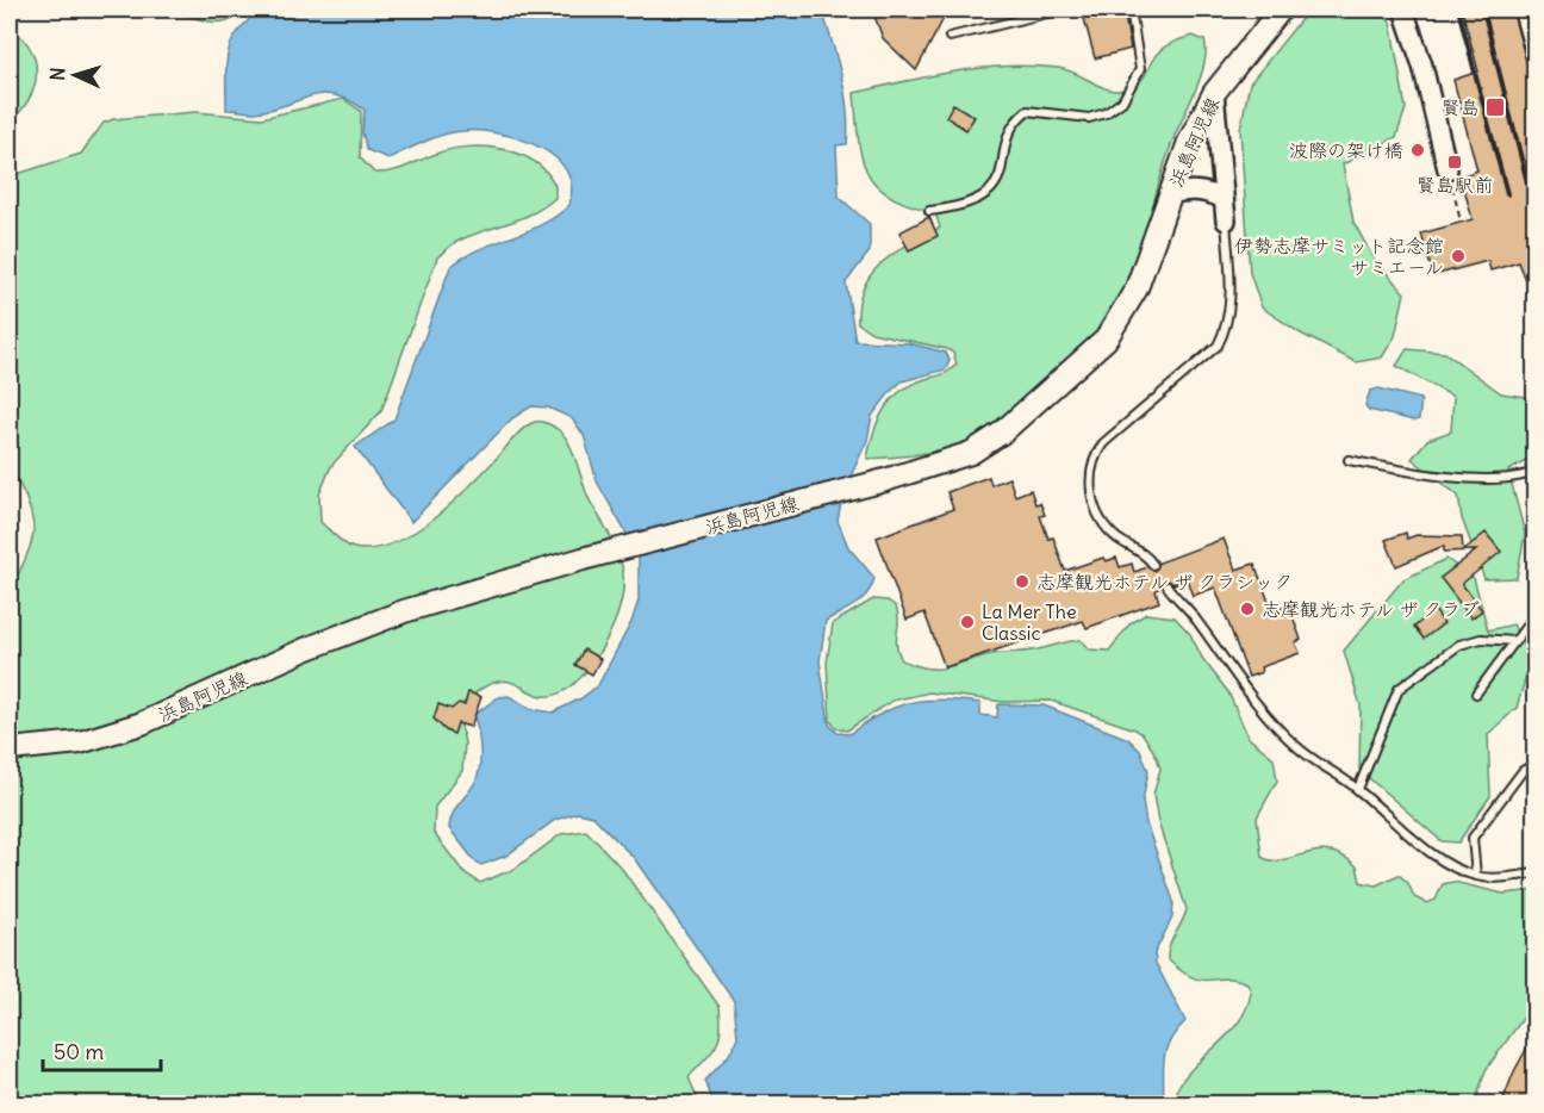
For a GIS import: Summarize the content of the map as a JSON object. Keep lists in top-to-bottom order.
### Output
{
  "streets": {
    "main road": ["浜島阿児線"]
  },
  "places": {
    "transit": ["賢島", "賢島駅前"],
    "other": [
      "波際の架け橋",
      "伊勢志摩サミット記念館 サミエール",
      "志摩観光ホテル ザ クラシック",
      "志摩観光ホテル ザ クラブ",
      "La Mer The Classic"
    ]
  },
  "scale_bar": "50 m",
  "north": "left"
}
